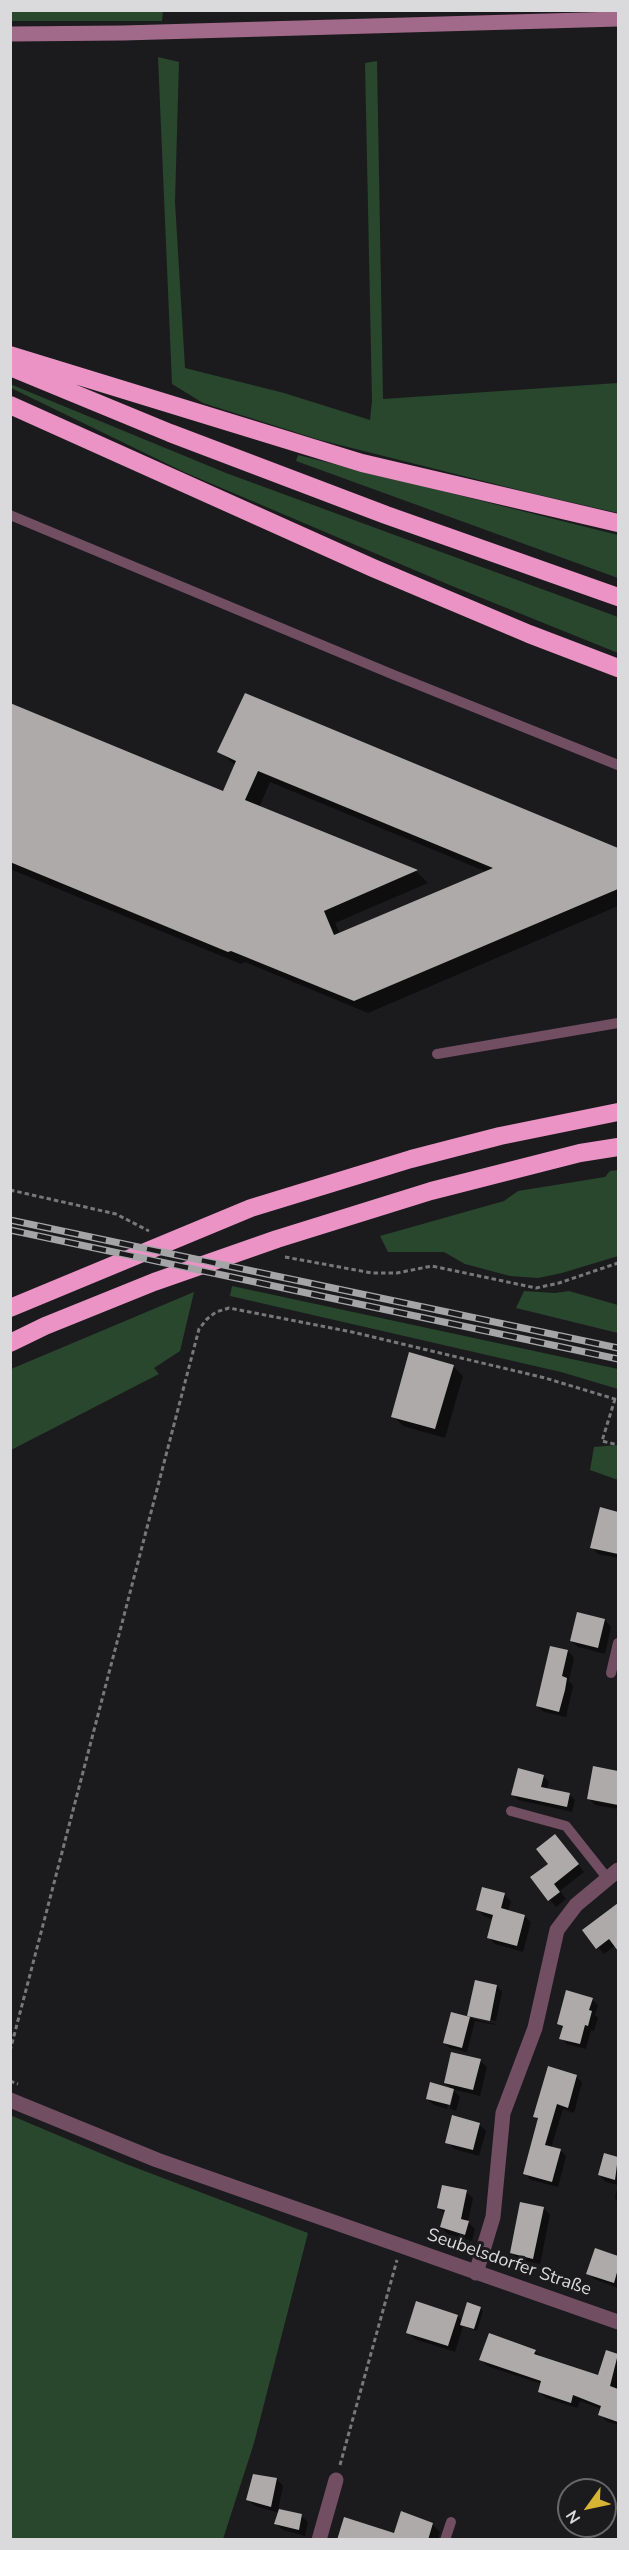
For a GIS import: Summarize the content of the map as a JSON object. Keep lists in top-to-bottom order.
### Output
{
  "streets": {
    "street": ["Seubelsdorfer Straße"]
  },
  "north": "bottom left"
}
